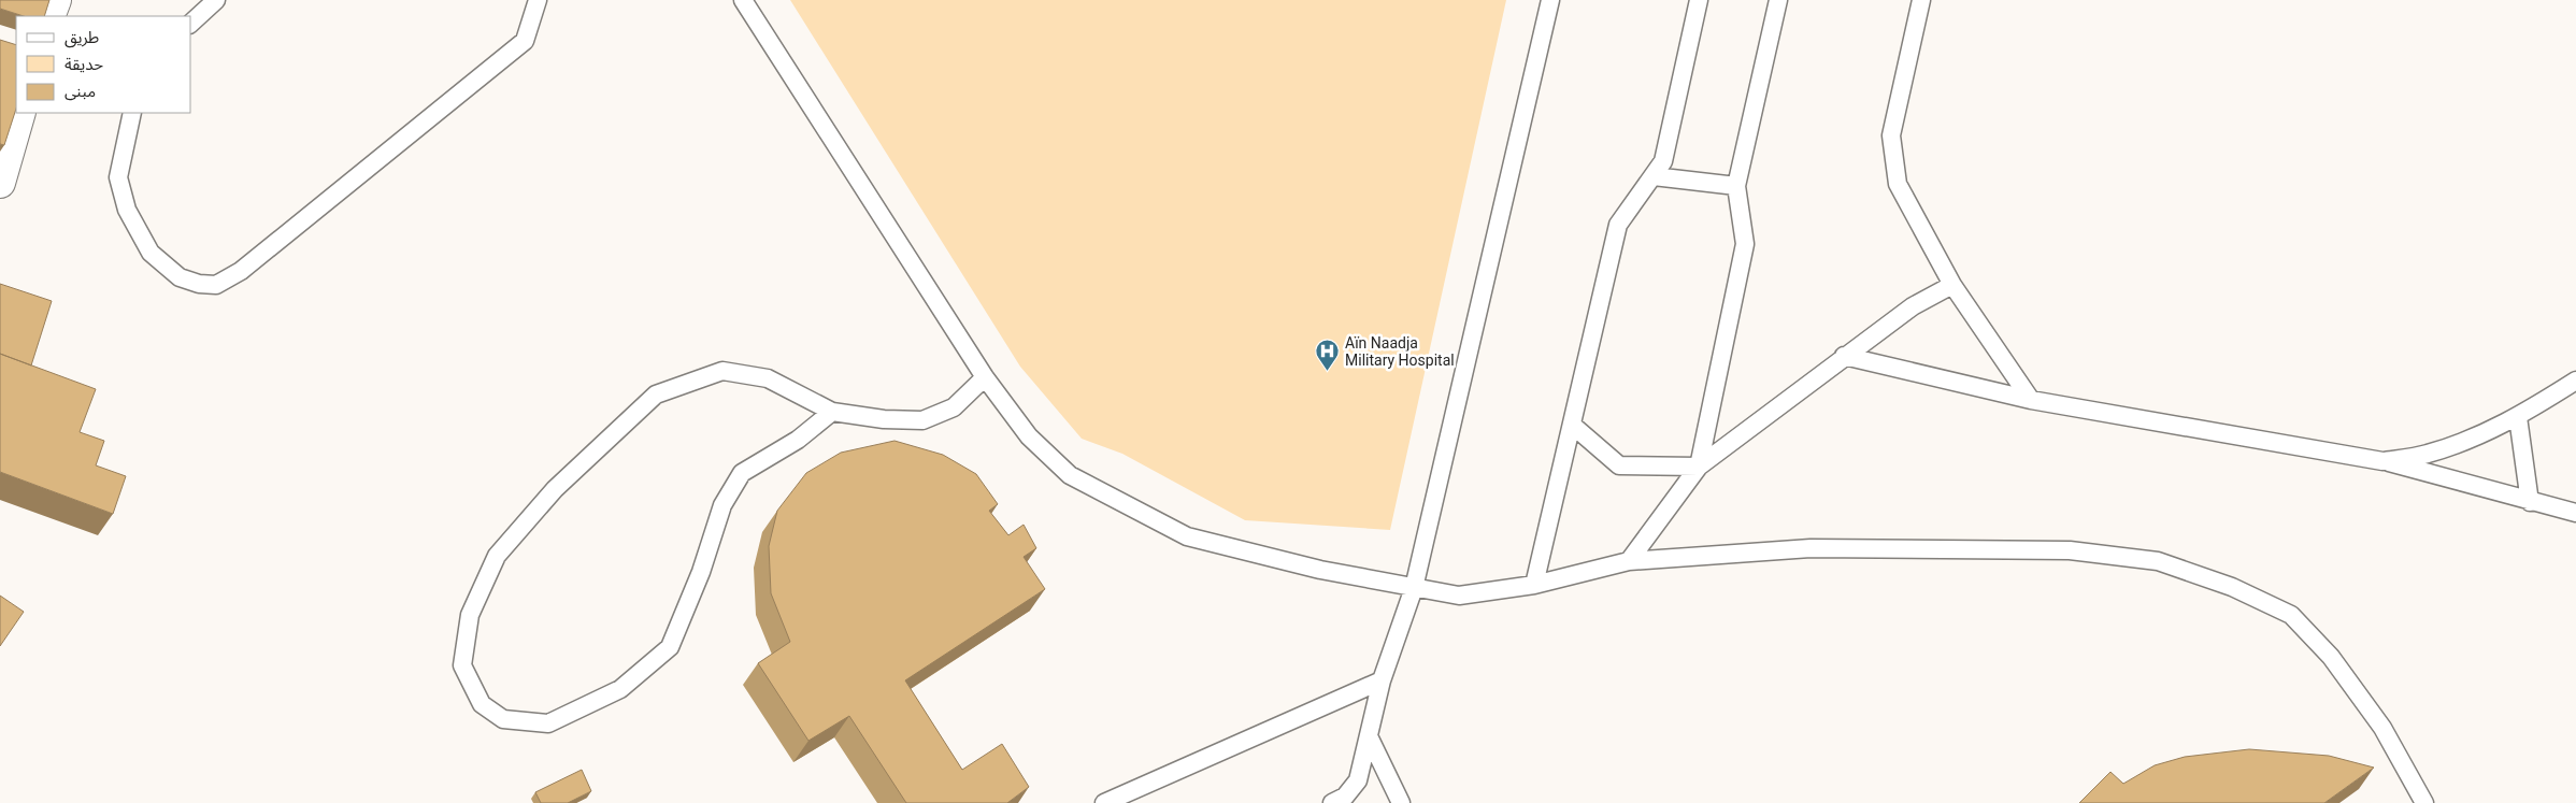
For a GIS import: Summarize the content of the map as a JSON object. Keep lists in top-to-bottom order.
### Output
{
  "places": {
    "hospital": ["Aïn Naadja Military Hospital"]
  },
  "legend": ["طريق", "حديقة", "مبنى"]
}
